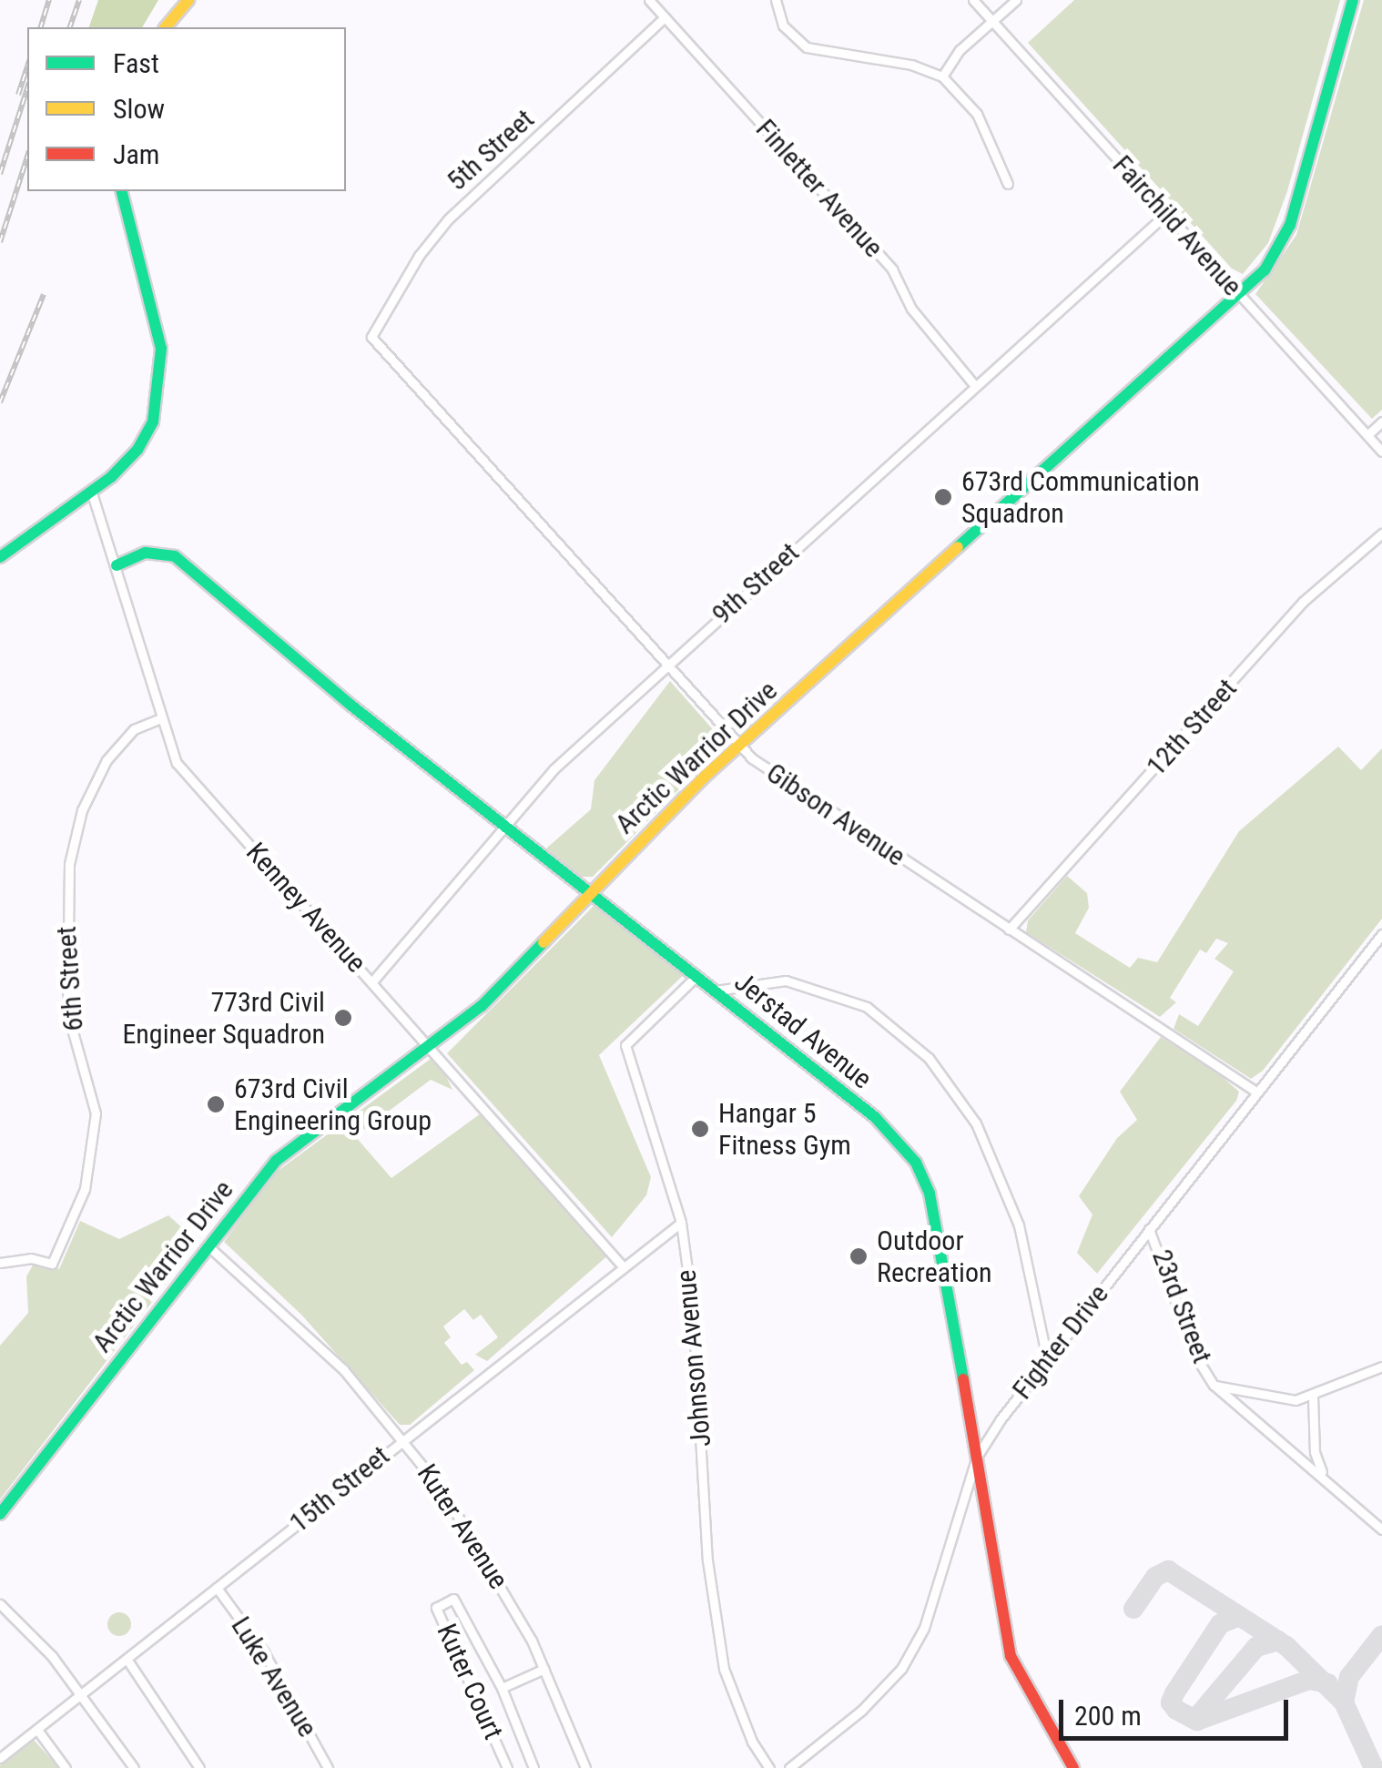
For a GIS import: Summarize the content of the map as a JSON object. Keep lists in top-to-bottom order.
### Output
{
  "streets": {
    "street": [
      "5th Street",
      "Finletter Avenue",
      "Fairchild Avenue",
      "9th Street",
      "12th Street",
      "Arctic Warrior Drive",
      "Gibson Avenue",
      "Kenney Avenue",
      "6th Street",
      "Jerstad Avenue",
      "23rd Street",
      "Fighter Drive",
      "Johnson Avenue",
      "15th Street",
      "Kuter Avenue",
      "Luke Avenue",
      "Kuter Court"
    ]
  },
  "crossings": [
    ["5th Street", "Finletter Avenue"],
    ["5th Street", "Gibson Avenue"],
    ["Finletter Avenue", "9th Street"],
    ["Fairchild Avenue", "9th Street"],
    ["Fairchild Avenue", "Arctic Warrior Drive"],
    ["9th Street", "Gibson Avenue"],
    ["9th Street", "Kenney Avenue"],
    ["9th Street", "Jerstad Avenue"],
    ["12th Street", "Gibson Avenue"],
    ["Arctic Warrior Drive", "Gibson Avenue"],
    ["Arctic Warrior Drive", "Kenney Avenue"],
    ["Arctic Warrior Drive", "Jerstad Avenue"],
    ["Arctic Warrior Drive", "Kuter Avenue"],
    ["Gibson Avenue", "Fighter Drive"],
    ["Kenney Avenue", "6th Street"],
    ["Kenney Avenue", "Jerstad Avenue"],
    ["Kenney Avenue", "15th Street"],
    ["Jerstad Avenue", "Fighter Drive"],
    ["Jerstad Avenue", "Johnson Avenue"],
    ["23rd Street", "Fighter Drive"],
    ["Johnson Avenue", "15th Street"],
    ["15th Street", "Kuter Avenue"],
    ["15th Street", "Luke Avenue"],
    ["Kuter Avenue", "Kuter Court"]
  ],
  "places": [
    "673rd Communication Squadron",
    "773rd Civil Engineer Squadron",
    "673rd Civil Engineering Group",
    "Hangar 5 Fitness Gym",
    "Outdoor Recreation"
  ],
  "legend": ["Fast", "Slow", "Jam"],
  "scale_bar": "200 m"
}
